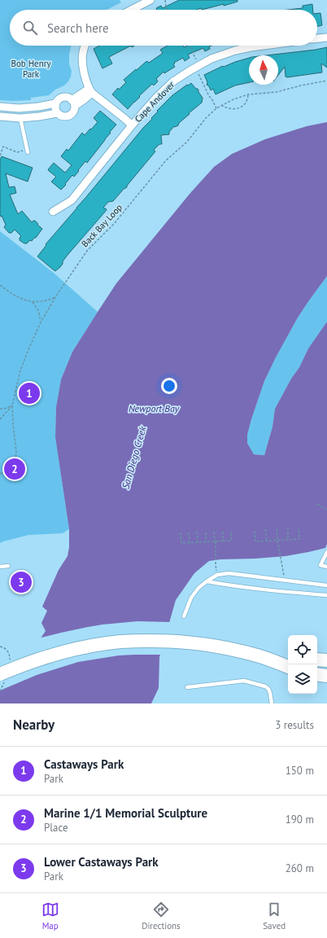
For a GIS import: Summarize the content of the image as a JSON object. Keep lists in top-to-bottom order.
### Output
{
  "streets": {
    "street": ["Cape Andover"],
    "path": ["Back Bay Loop"]
  },
  "water": ["Newport Bay", "San Diego Creek"],
  "parks": ["Bob Henry Park"],
  "north": "top",
  "page": {
    "search": "Search here",
    "pins": ["1", "2", "3"],
    "heading": ["Nearby", "3 results"],
    "list": [
      {
        "mark": "1",
        "name": "Castaways Park",
        "note": "Park",
        "value": "150 m"
      },
      {
        "mark": "2",
        "name": "Marine 1/1 Memorial Sculpture",
        "note": "Place",
        "value": "190 m"
      },
      {
        "mark": "3",
        "name": "Lower Castaways Park",
        "note": "Park",
        "value": "260 m"
      }
    ],
    "nav": ["Map", "Directions", "Saved"]
  }
}
